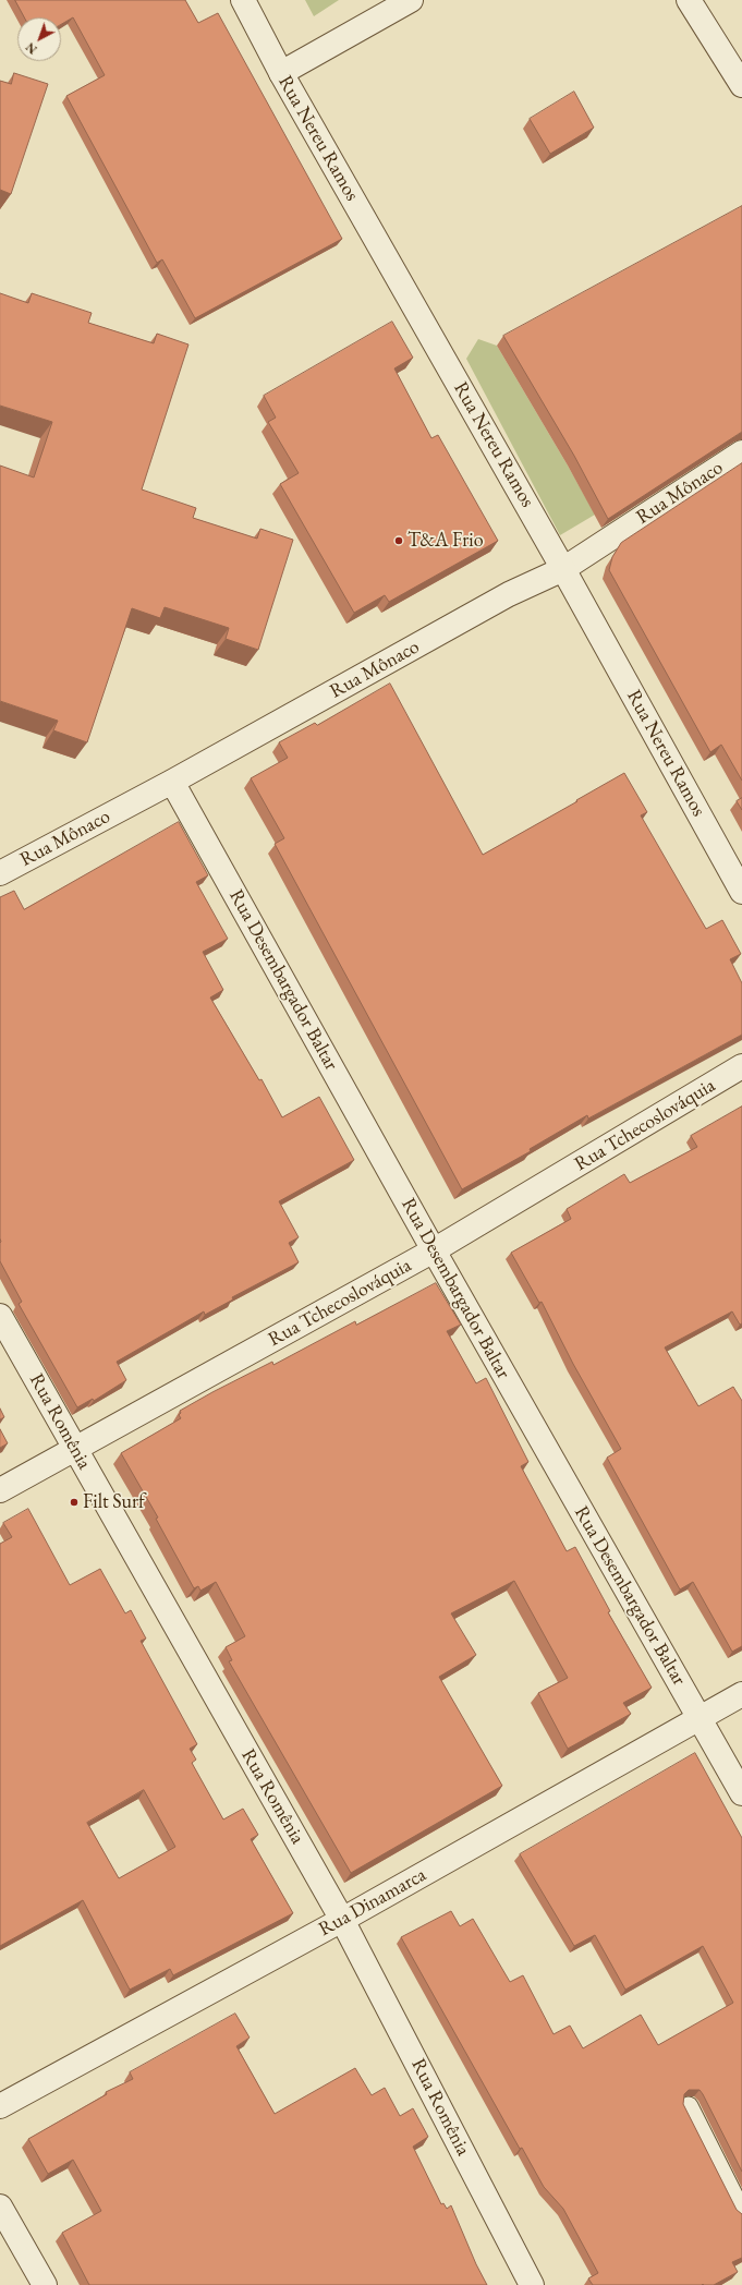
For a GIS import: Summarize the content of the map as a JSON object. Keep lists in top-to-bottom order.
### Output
{
  "streets": {
    "street": [
      "Rua Nereu Ramos",
      "Rua Mônaco",
      "Rua Desembargador Baltar",
      "Rua Tchecoslováquia",
      "Rua Romênia",
      "Rua Dinamarca"
    ]
  },
  "crossings": [
    ["Rua Nereu Ramos", "Rua Mônaco"],
    ["Rua Mônaco", "Rua Desembargador Baltar"],
    ["Rua Desembargador Baltar", "Rua Tchecoslováquia"],
    ["Rua Desembargador Baltar", "Rua Dinamarca"],
    ["Rua Tchecoslováquia", "Rua Romênia"],
    ["Rua Romênia", "Rua Dinamarca"]
  ],
  "places": ["T&A Frio", "Filt Surf"],
  "north": "bottom left"
}
